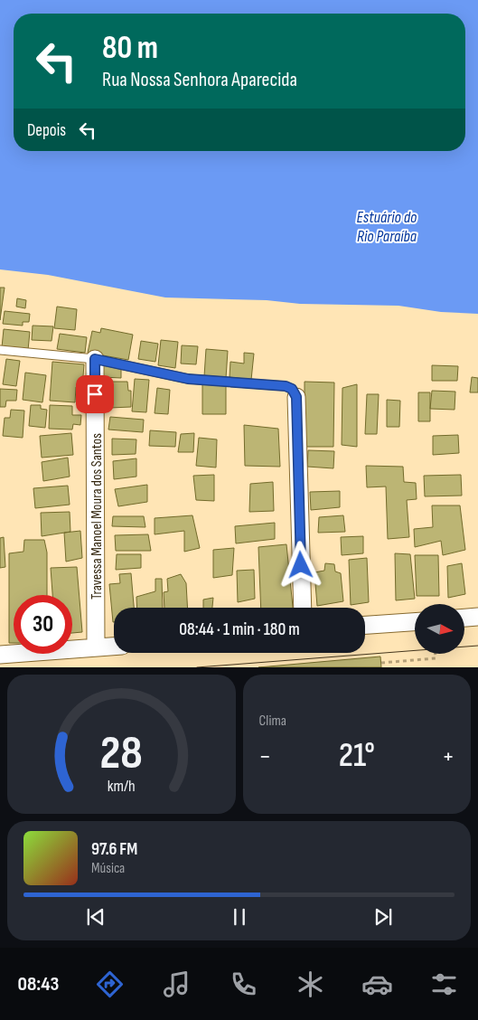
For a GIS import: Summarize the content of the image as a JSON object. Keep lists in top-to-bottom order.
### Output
{
  "streets": {
    "street": ["Travessa Manoel Moura dos Santos"]
  },
  "water": ["Estuário do Rio Paraíba"],
  "north": "right",
  "page": {
    "turn": ["80 m", "Rua Nossa Senhora Aparecida"],
    "then": "Depois",
    "limit": "30",
    "trip": "08:44 · 1 min · 180 m",
    "tile": "Clima",
    "heat": ["−", "21°", "+"],
    "song": ["97.6 FM", "Música"],
    "tabs": "08:43",
    "gauge": ["28", "km/h"]
  }
}
